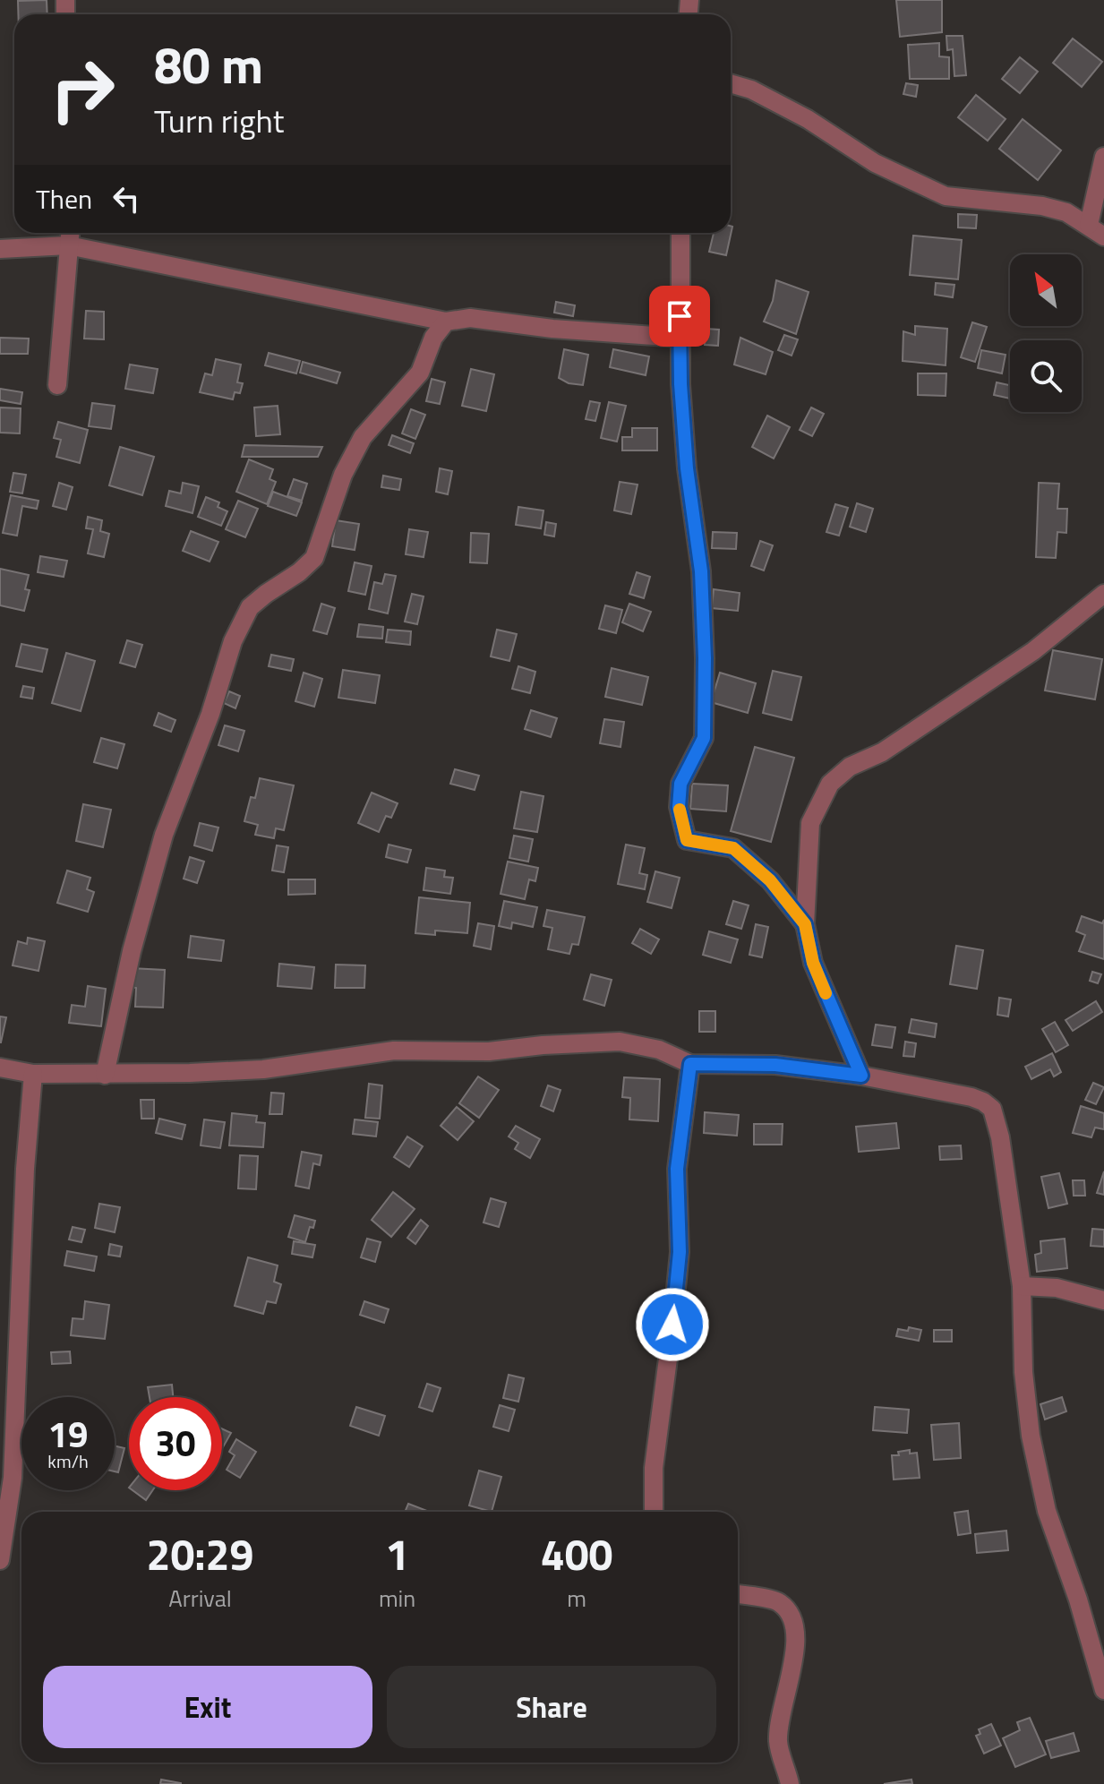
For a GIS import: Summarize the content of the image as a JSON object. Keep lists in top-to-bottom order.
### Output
{
  "north": "top left",
  "page": {
    "turn": ["80 m", "Turn right"],
    "then": "Then",
    "speed": "19 km/h",
    "limit": "30",
    "eta": [
      "20:29",
      "Arrival",
      "1",
      "min",
      "400",
      "m"
    ],
    "buttons": ["Exit", "Share"]
  }
}
